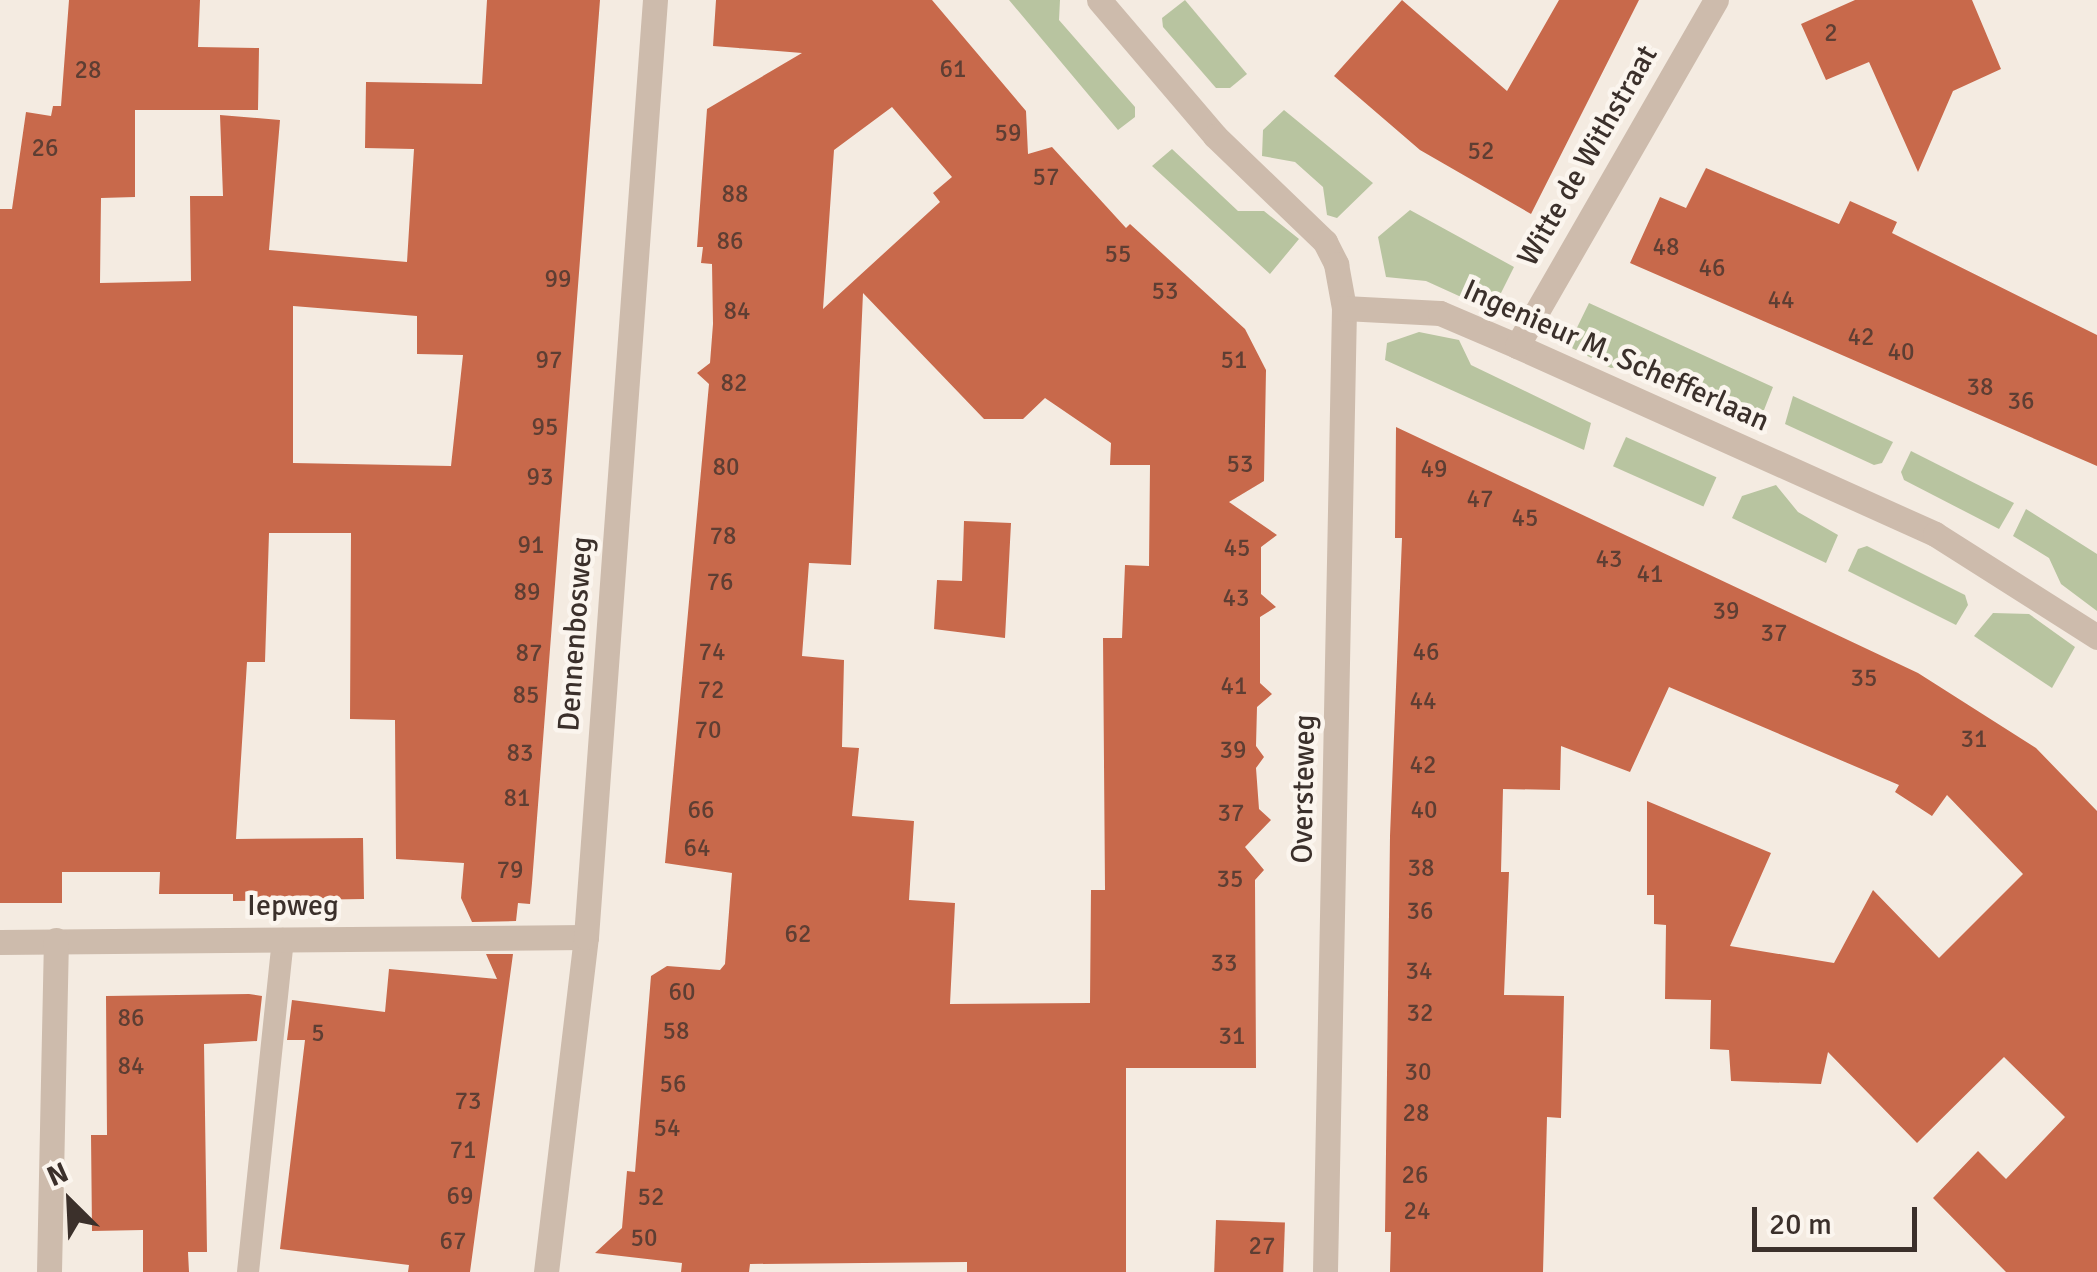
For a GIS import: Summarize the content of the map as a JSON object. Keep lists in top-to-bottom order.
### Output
{
  "streets": {
    "street": [
      "Witte de Withstraat",
      "Ingenieur M. Schefferlaan",
      "Dennenbosweg",
      "Oversteweg",
      "Iepweg"
    ]
  },
  "crossings": [
    ["Witte de Withstraat", "Ingenieur M. Schefferlaan"],
    ["Ingenieur M. Schefferlaan", "Oversteweg"],
    ["Dennenbosweg", "Iepweg"]
  ],
  "house_numbers": [
    "2",
    "61",
    "28",
    "59",
    "26",
    "52",
    "57",
    "88",
    "86",
    "48",
    "55",
    "46",
    "99",
    "53",
    "44",
    "84",
    "42",
    "40",
    "97",
    "51",
    "82",
    "38",
    "36",
    "95",
    "53",
    "80",
    "49",
    "93",
    "47",
    "45",
    "78",
    "91",
    "45",
    "43",
    "41",
    "76",
    "89",
    "43",
    "39",
    "37",
    "74",
    "46",
    "87",
    "35",
    "41",
    "72",
    "85",
    "44",
    "70",
    "31",
    "39",
    "83",
    "42",
    "81",
    "66",
    "40",
    "37",
    "64",
    "38",
    "79",
    "35",
    "36",
    "62",
    "33",
    "34",
    "60",
    "32",
    "86",
    "58",
    "5",
    "31",
    "84",
    "30",
    "56",
    "73",
    "28",
    "54",
    "71",
    "26",
    "69",
    "52",
    "24",
    "50",
    "67",
    "27"
  ],
  "scale_bar": "20 m",
  "north": "top left"
}
